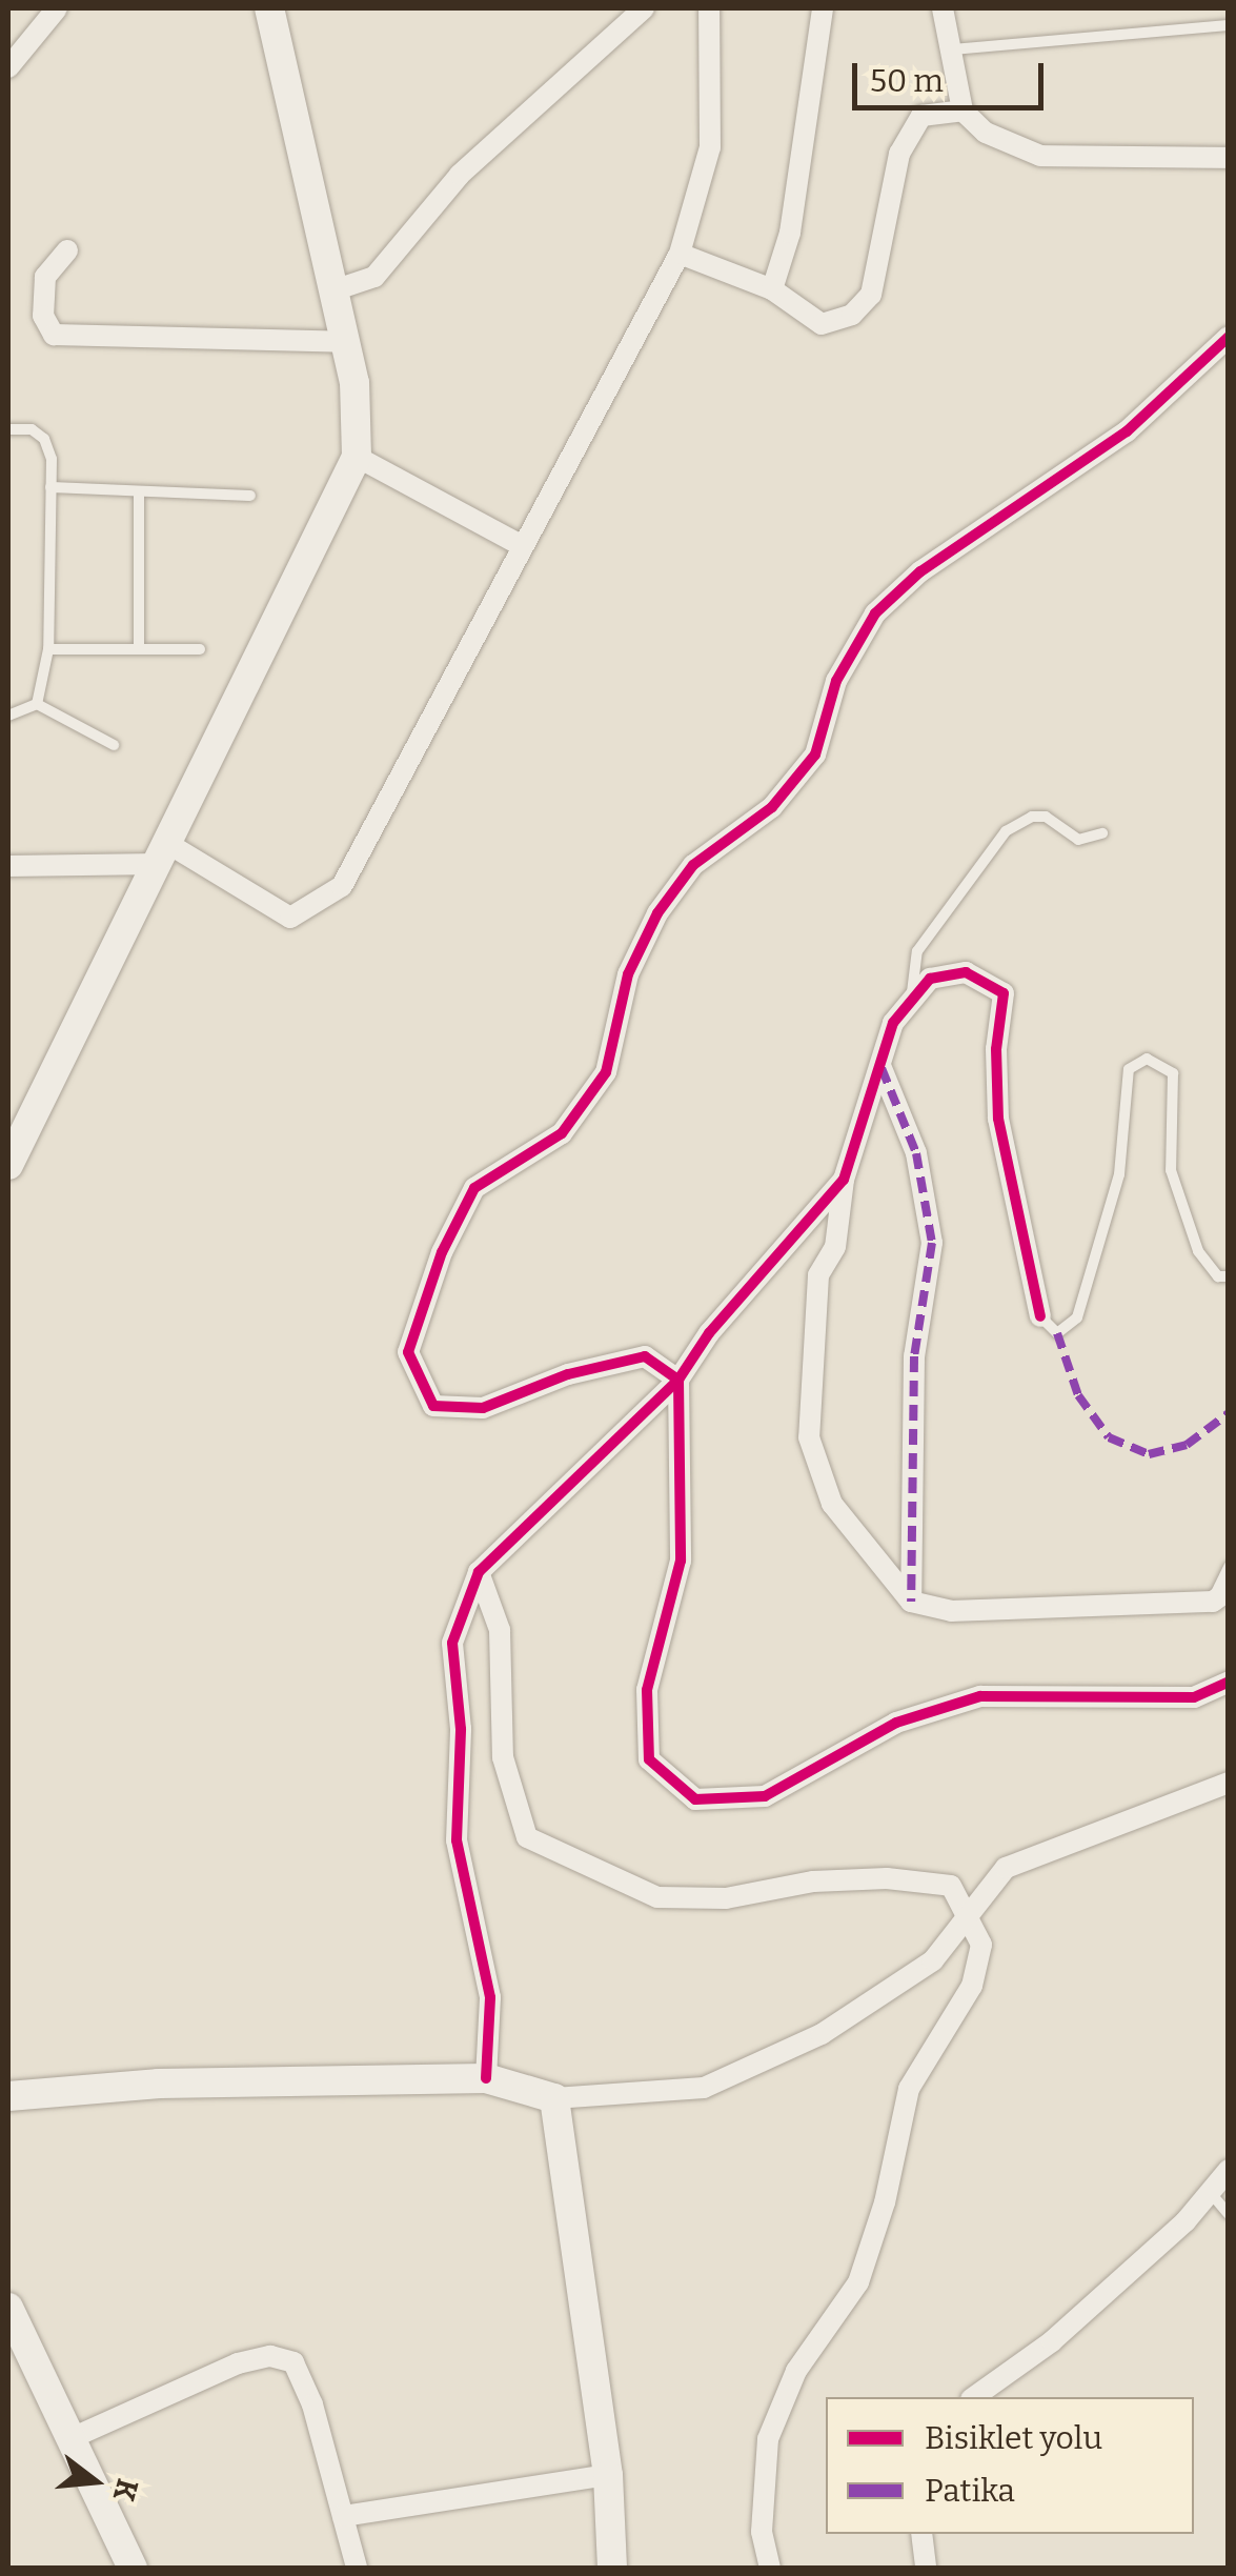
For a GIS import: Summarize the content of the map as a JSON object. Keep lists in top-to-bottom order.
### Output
{
  "legend": ["Bisiklet yolu", "Patika"],
  "scale_bar": "50 m",
  "north": "right"
}
